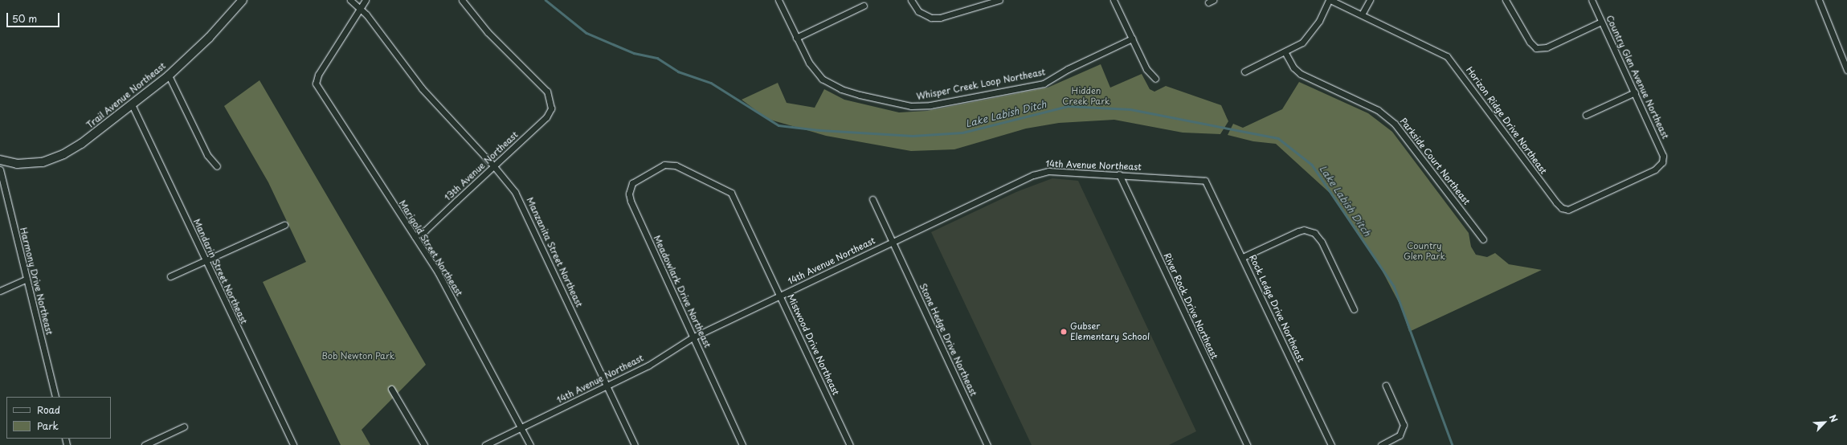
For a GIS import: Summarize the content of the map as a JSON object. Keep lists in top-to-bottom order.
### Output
{
  "streets": {
    "street": [
      "Country Glen Avenue Northeast",
      "Whisper Creek Loop Northeast",
      "Trail Avenue Northeast",
      "Horizon Ridge Drive Northeast",
      "Parkside Court Northeast",
      "14th Avenue Northeast",
      "13th Avenue Northeast",
      "Marigold Street Northeast",
      "Manzanita Street Northeast",
      "Mandarin Street Northeast",
      "Harmony Drive Northeast",
      "Meadowlark Drive Northeast",
      "River Rock Drive Northeast",
      "Rock Ledge Drive Northeast",
      "Stone Hedge Drive Northeast",
      "Mistwood Drive Northeast"
    ]
  },
  "crossings": [
    ["Country Glen Avenue Northeast", "Horizon Ridge Drive Northeast"],
    ["Trail Avenue Northeast", "Mandarin Street Northeast"],
    ["14th Avenue Northeast", "Marigold Street Northeast"],
    ["14th Avenue Northeast", "Manzanita Street Northeast"],
    ["14th Avenue Northeast", "Meadowlark Drive Northeast"],
    ["14th Avenue Northeast", "River Rock Drive Northeast"],
    ["14th Avenue Northeast", "Rock Ledge Drive Northeast"],
    ["14th Avenue Northeast", "Stone Hedge Drive Northeast"],
    ["14th Avenue Northeast", "Mistwood Drive Northeast"],
    ["13th Avenue Northeast", "Marigold Street Northeast"],
    ["13th Avenue Northeast", "Manzanita Street Northeast"],
    ["Marigold Street Northeast", "Manzanita Street Northeast"],
    ["Meadowlark Drive Northeast", "Mistwood Drive Northeast"]
  ],
  "water": ["Lake Labish Ditch"],
  "parks": ["Hidden Creek Park", "Country Glen Park", "Bob Newton Park"],
  "places": ["Gubser Elementary School"],
  "legend": ["Road", "Park"],
  "scale_bar": "50 m",
  "north": "top right"
}
